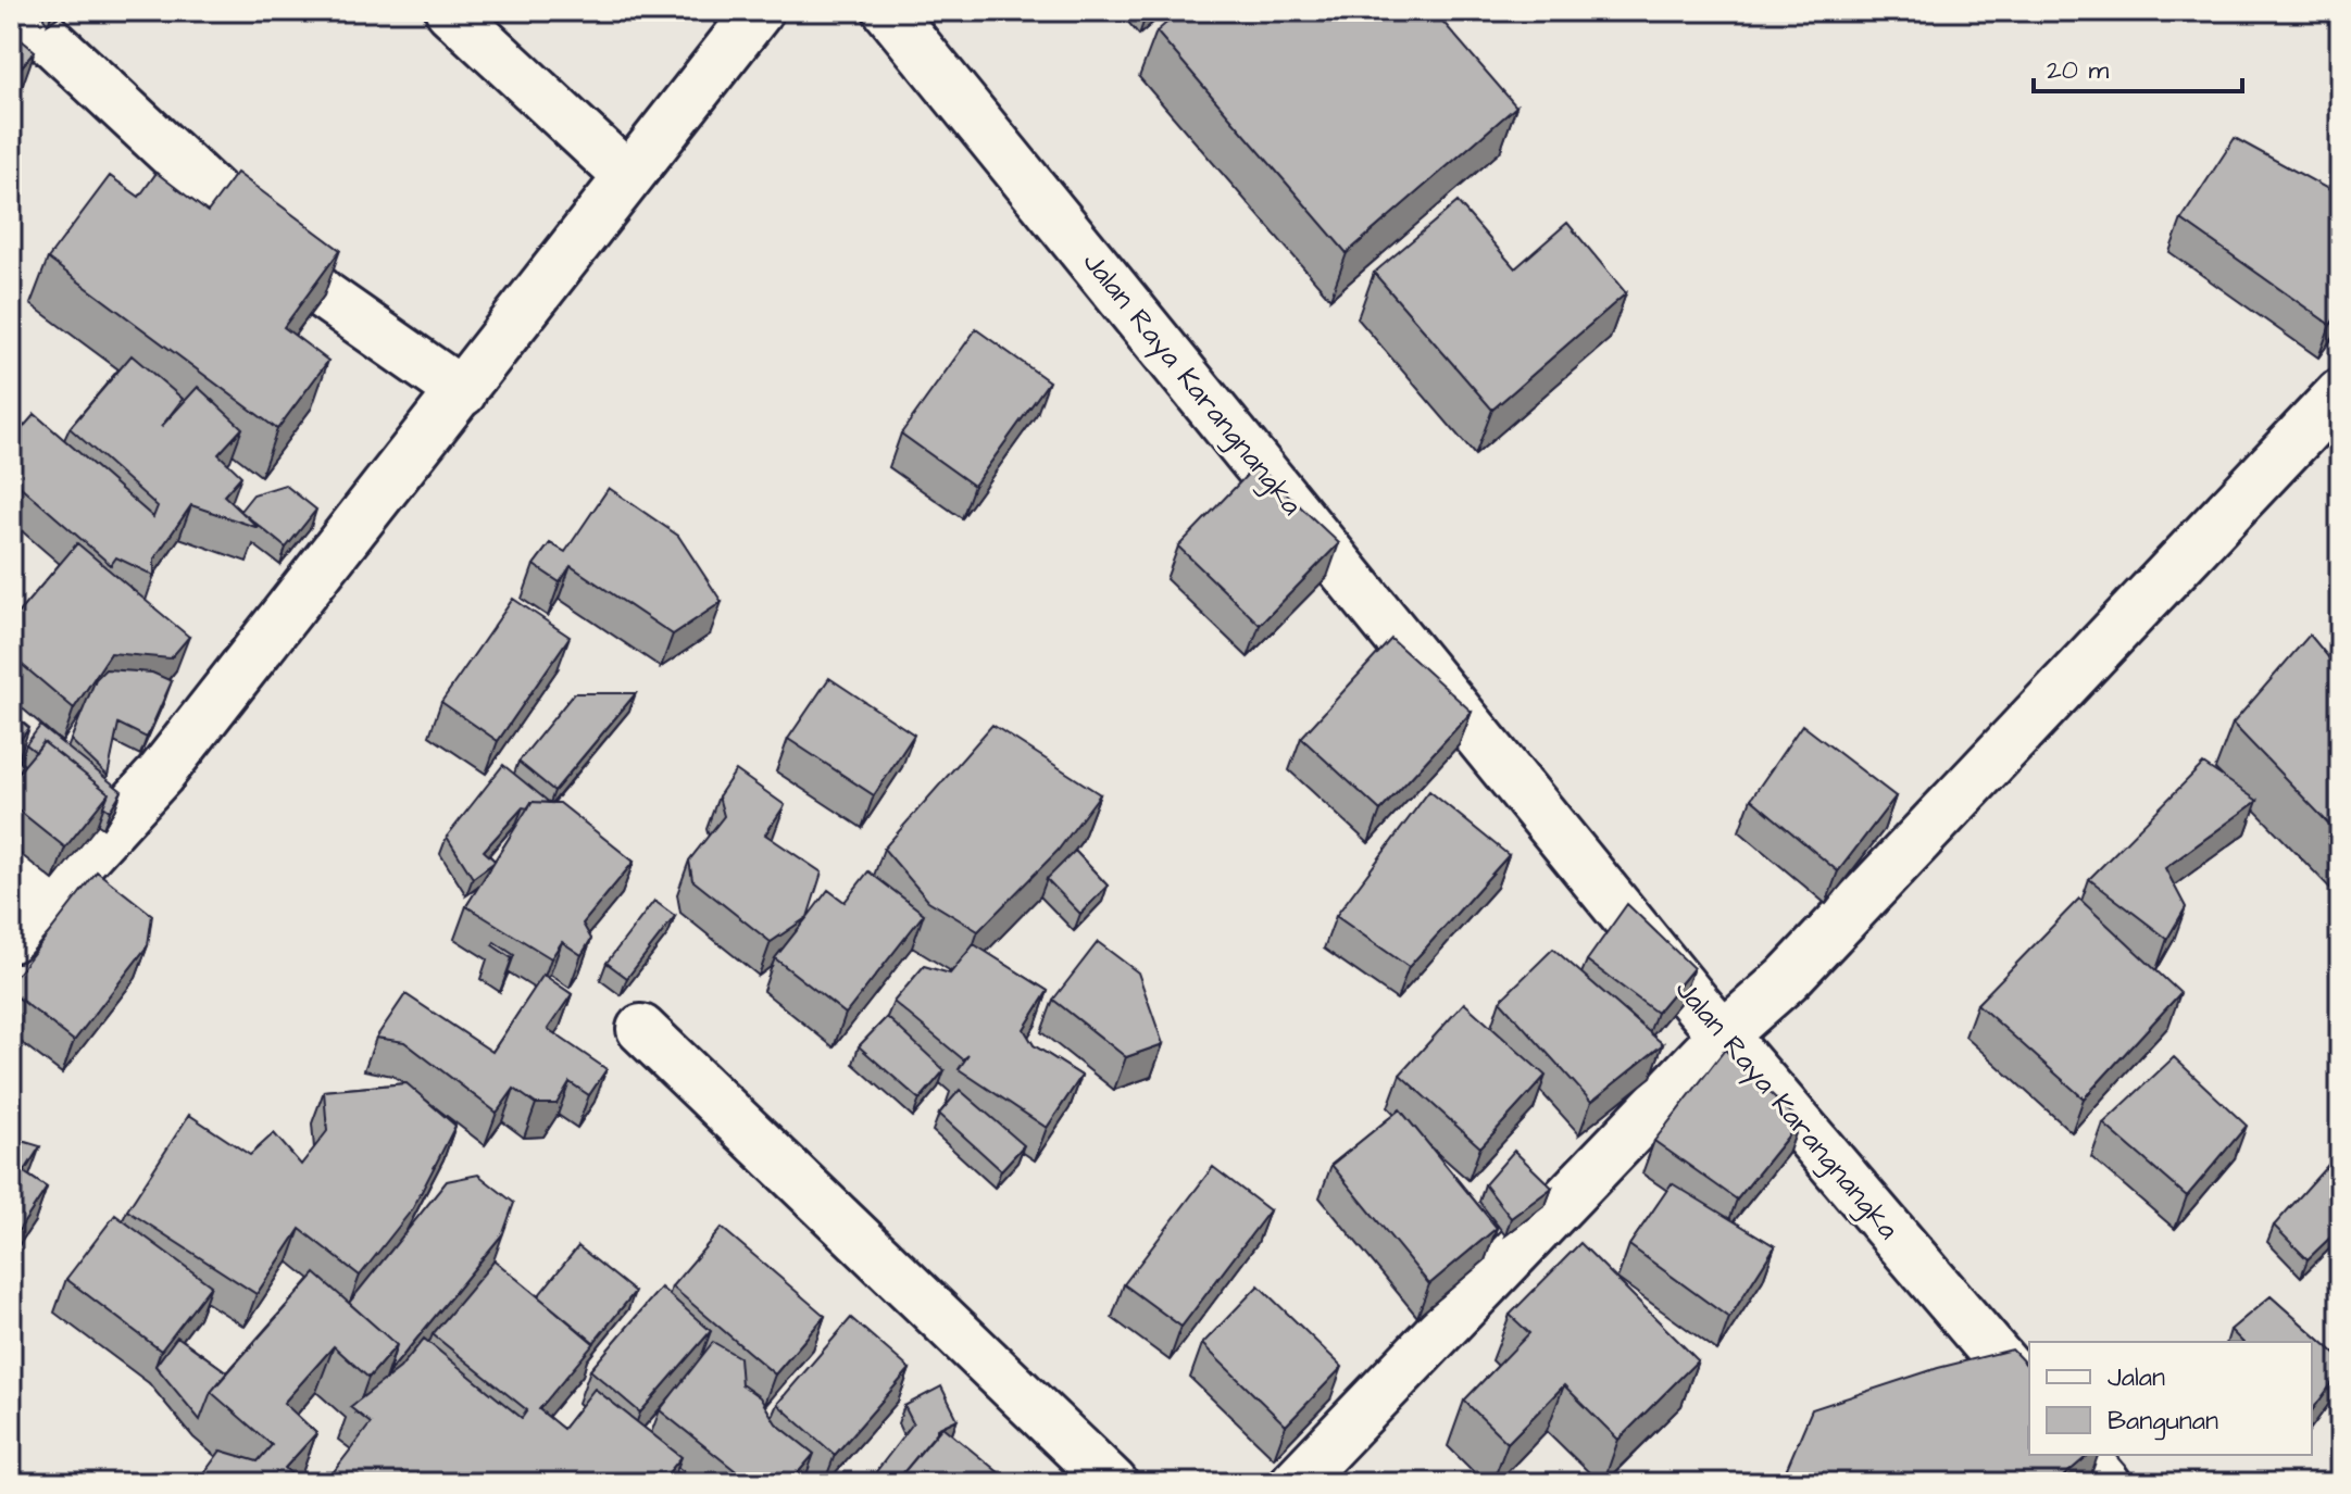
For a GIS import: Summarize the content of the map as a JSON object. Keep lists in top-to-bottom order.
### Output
{
  "streets": {
    "street": ["Jalan Raya Karangnangka"]
  },
  "legend": ["Jalan", "Bangunan"],
  "scale_bar": "20 m"
}
